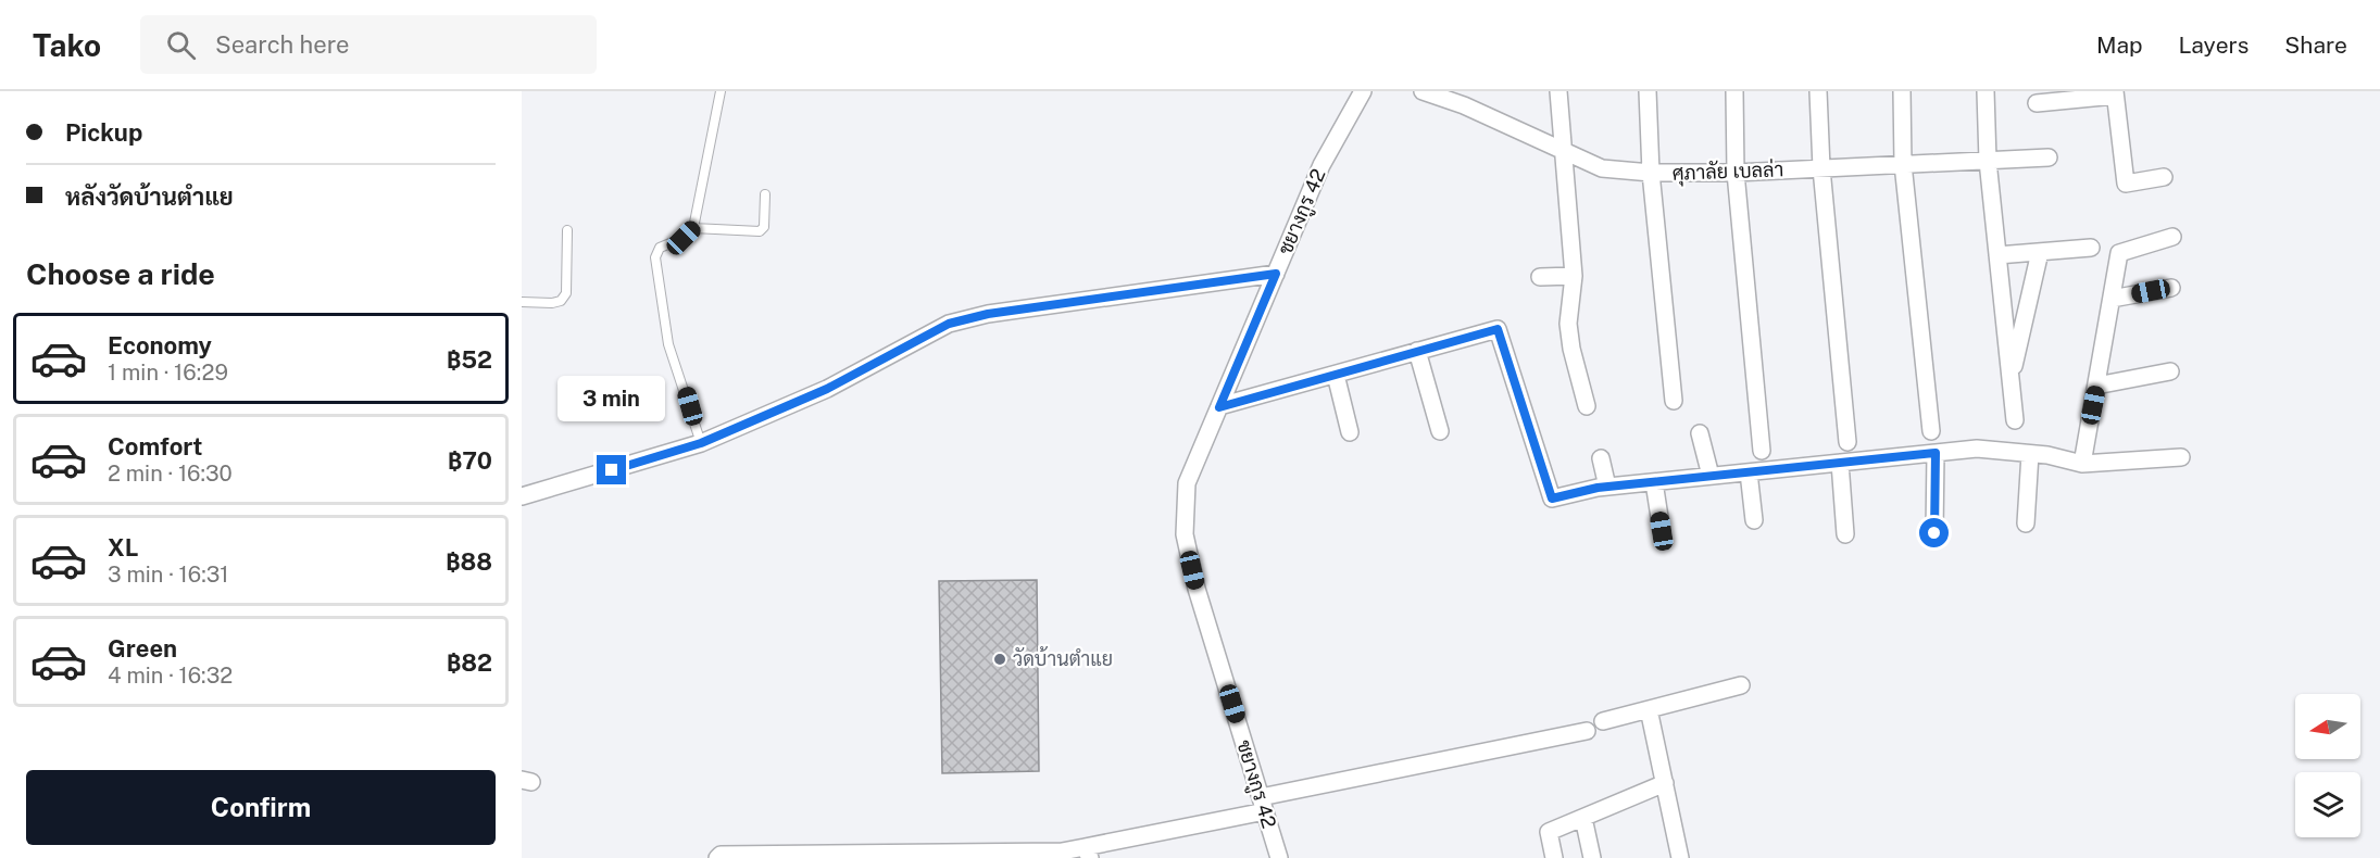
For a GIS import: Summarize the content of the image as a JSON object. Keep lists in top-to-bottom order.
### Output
{
  "streets": {
    "street": ["ศุภาลัย เบลล่า", "ชยางกูร 42"]
  },
  "places": ["วัดบ้านตำแย"],
  "north": "left",
  "page": {
    "header": "Tako",
    "search": "Search here",
    "nav": ["Map", "Layers", "Share"],
    "banner": ["Pickup", "หลังวัดบ้านตำแย"],
    "heading": "Choose a ride",
    "list": [
      {
        "name": "Economy",
        "note": "1 min · 16:29",
        "value": "฿52"
      },
      {
        "name": "Comfort",
        "note": "2 min · 16:30",
        "value": "฿70"
      },
      {
        "name": "XL",
        "note": "3 min · 16:31",
        "value": "฿88"
      },
      {
        "name": "Green",
        "note": "4 min · 16:32",
        "value": "฿82"
      }
    ],
    "bubble": "3 min",
    "buttons": "Confirm"
  }
}
